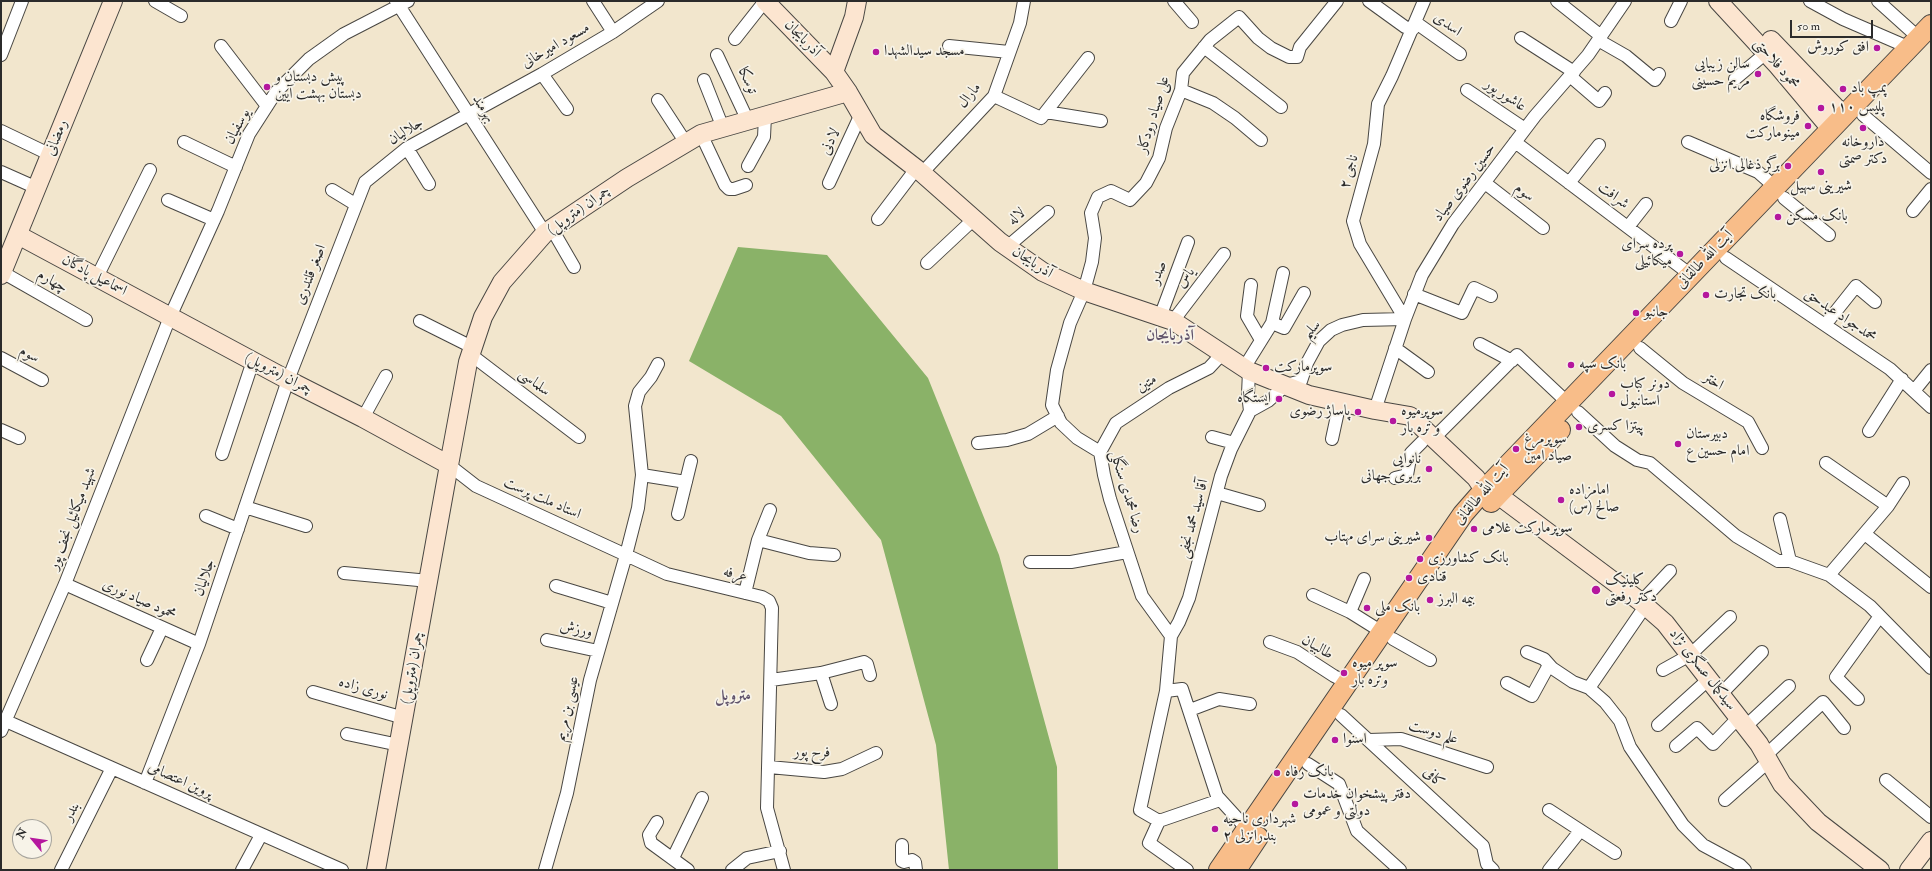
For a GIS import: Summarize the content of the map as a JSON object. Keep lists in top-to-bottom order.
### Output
{
  "streets": {
    "main road": ["آیت الله طالقانی"],
    "street": [
      "اسدی",
      "آذربایجان",
      "مسعود امیرخانی",
      "محمود فلاحتی",
      "توسکا",
      "مارال",
      "عاشور پور",
      "بهرمند",
      "علی صیاد رودکار",
      "یوسفیان",
      "جلالیان",
      "رمضانی",
      "لادنی",
      "ناجی ۲",
      "حسین رضوی صیاد",
      "سوم",
      "شرافت",
      "چمران (متروپل)",
      "لاله",
      "صدر",
      "اصغر قلندری",
      "اسماعیل پادگان",
      "یاس",
      "چهارم",
      "محمدجواد عبدحق",
      "سلیم",
      "اختر",
      "سلماسی",
      "متین",
      "رضا محمدی سنگلی",
      "استاد ملت پرست",
      "شهید میکائیل نجف پور",
      "آقا سید محمد نجفی",
      "عرفه",
      "محمود صیاد نوری",
      "ورزش",
      "طالبیان",
      "سیدکمال عسگری نژاد",
      "نوری زاده",
      "عیسی بن مریم",
      "علم دوست",
      "فرح پور",
      "کافی",
      "پروین اعتصامی",
      "بندر"
    ]
  },
  "crossings": [
    ["اسدی", "ناجی ۲"],
    ["آذربایجان", "مارال"],
    ["آذربایجان", "علی صیاد رودکار"],
    ["آذربایجان", "لادنی"],
    ["آذربایجان", "حسین رضوی صیاد"],
    ["آذربایجان", "چمران (متروپل)"],
    ["آذربایجان", "لاله"],
    ["آذربایجان", "صدر"],
    ["آذربایجان", "یاس"],
    ["آذربایجان", "سلیم"],
    ["آذربایجان", "متین"],
    ["آذربایجان", "رضا محمدی سنگلی"],
    ["آذربایجان", "سیدکمال عسگری نژاد"],
    ["مسعود امیرخانی", "بهرمند"],
    ["مسعود امیرخانی", "جلالیان"],
    ["محمود فلاحتی", "آیت الله طالقانی"],
    ["توسکا", "چمران (متروپل)"],
    ["عاشور پور", "حسین رضوی صیاد"],
    ["بهرمند", "یوسفیان"],
    ["بهرمند", "جلالیان"],
    ["بهرمند", "چمران (متروپل)"],
    ["علی صیاد رودکار", "رضا محمدی سنگلی"],
    ["یوسفیان", "چمران (متروپل)"],
    ["یوسفیان", "اسماعیل پادگان"],
    ["یوسفیان", "شهید میکائیل نجف پور"],
    ["جلالیان", "چمران (متروپل)"],
    ["جلالیان", "اصغر قلندری"],
    ["جلالیان", "محمود صیاد نوری"],
    ["جلالیان", "پروین اعتصامی"],
    ["رمضانی", "اسماعیل پادگان"],
    ["رمضانی", "چهارم"],
    ["ناجی ۲", "حسین رضوی صیاد"],
    ["ناجی ۲", "سلیم"],
    ["حسین رضوی صیاد", "سوم"],
    ["حسین رضوی صیاد", "شرافت"],
    ["حسین رضوی صیاد", "سلیم"],
    ["شرافت", "آیت الله طالقانی"],
    ["چمران (متروپل)", "اصغر قلندری"],
    ["چمران (متروپل)", "اسماعیل پادگان"],
    ["چمران (متروپل)", "سلماسی"],
    ["چمران (متروپل)", "استاد ملت پرست"],
    ["چمران (متروپل)", "شهید میکائیل نجف پور"],
    ["چمران (متروپل)", "نوری زاده"],
    ["آیت الله طالقانی", "محمدجواد عبدحق"],
    ["آیت الله طالقانی", "اختر"],
    ["آیت الله طالقانی", "طالبیان"],
    ["آیت الله طالقانی", "سیدکمال عسگری نژاد"],
    ["آیت الله طالقانی", "کافی"],
    ["صدر", "یاس"],
    ["اسماعیل پادگان", "شهید میکائیل نجف پور"],
    ["متین", "رضا محمدی سنگلی"],
    ["رضا محمدی سنگلی", "آقا سید محمد نجفی"],
    ["استاد ملت پرست", "عرفه"],
    ["استاد ملت پرست", "عیسی بن مریم"],
    ["شهید میکائیل نجف پور", "محمود صیاد نوری"],
    ["شهید میکائیل نجف پور", "پروین اعتصامی"],
    ["عرفه", "عیسی بن مریم"],
    ["عرفه", "فرح پور"],
    ["ورزش", "عیسی بن مریم"],
    ["علم دوست", "کافی"],
    ["پروین اعتصامی", "بندر"]
  ],
  "districts": ["آذربایجان", "متروپل"],
  "places": [
    "افق کوروش",
    "مسجد سیدالشهدا",
    "سالن زیبایی مریم حسینی",
    "پیش دبستان و دبستان بهشت آیین",
    "پمپ باد",
    "پلیس ۱۱۰",
    "فروشگاه مینومارکت",
    "داروخانه دکتر صمتی",
    "برگر ذغالی انزلی",
    "شیرینی سهیل",
    "بانک مسکن",
    "پرده سرای میکائیلی",
    "بانک تجارت",
    "جانبو",
    "بانک سپه",
    "سوپرمارکت",
    "دونر کباب استانبول",
    "ایستگاه",
    "پاساژ رضوی",
    "سوپرمیوه و تره بار",
    "پیتزا کسری",
    "دبیرستان امام حسین ع",
    "سوپرمرغ صیاد امین",
    "نانوایی بربری جهانی",
    "امامزاده صالح (س)",
    "سوپرمارکت غلامی",
    "شیرینی سرای مهتاب",
    "بانک کشاورزی",
    "قنادی",
    "کلینیک دکتر رفعتی",
    "بیمه البرز",
    "بانک ملی",
    "سوپر میوه وتره بار",
    "اسنوا",
    "بانک رفاه",
    "دفتر پیشخوان خدمات دولتی و عمومی",
    "شهرداری ناحیه ۲ بندرانزلی"
  ],
  "scale_bar": "50 m",
  "north": "top left"
}
